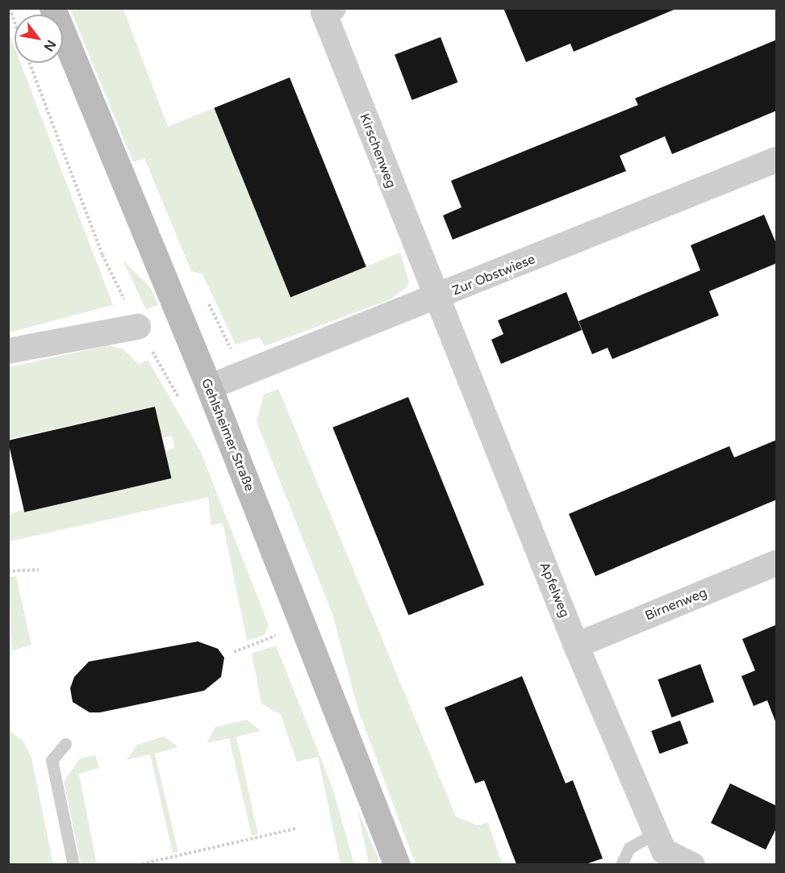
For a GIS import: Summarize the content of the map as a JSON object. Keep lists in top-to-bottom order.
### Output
{
  "streets": {
    "street": [
      "Kirschenweg",
      "Zur Obstwiese",
      "Gehlsheimer Straße",
      "Apfelweg",
      "Birnenweg"
    ]
  },
  "crossings": [
    ["Kirschenweg", "Zur Obstwiese"],
    ["Kirschenweg", "Apfelweg"],
    ["Zur Obstwiese", "Gehlsheimer Straße"],
    ["Zur Obstwiese", "Apfelweg"],
    ["Apfelweg", "Birnenweg"]
  ],
  "north": "bottom right"
}
